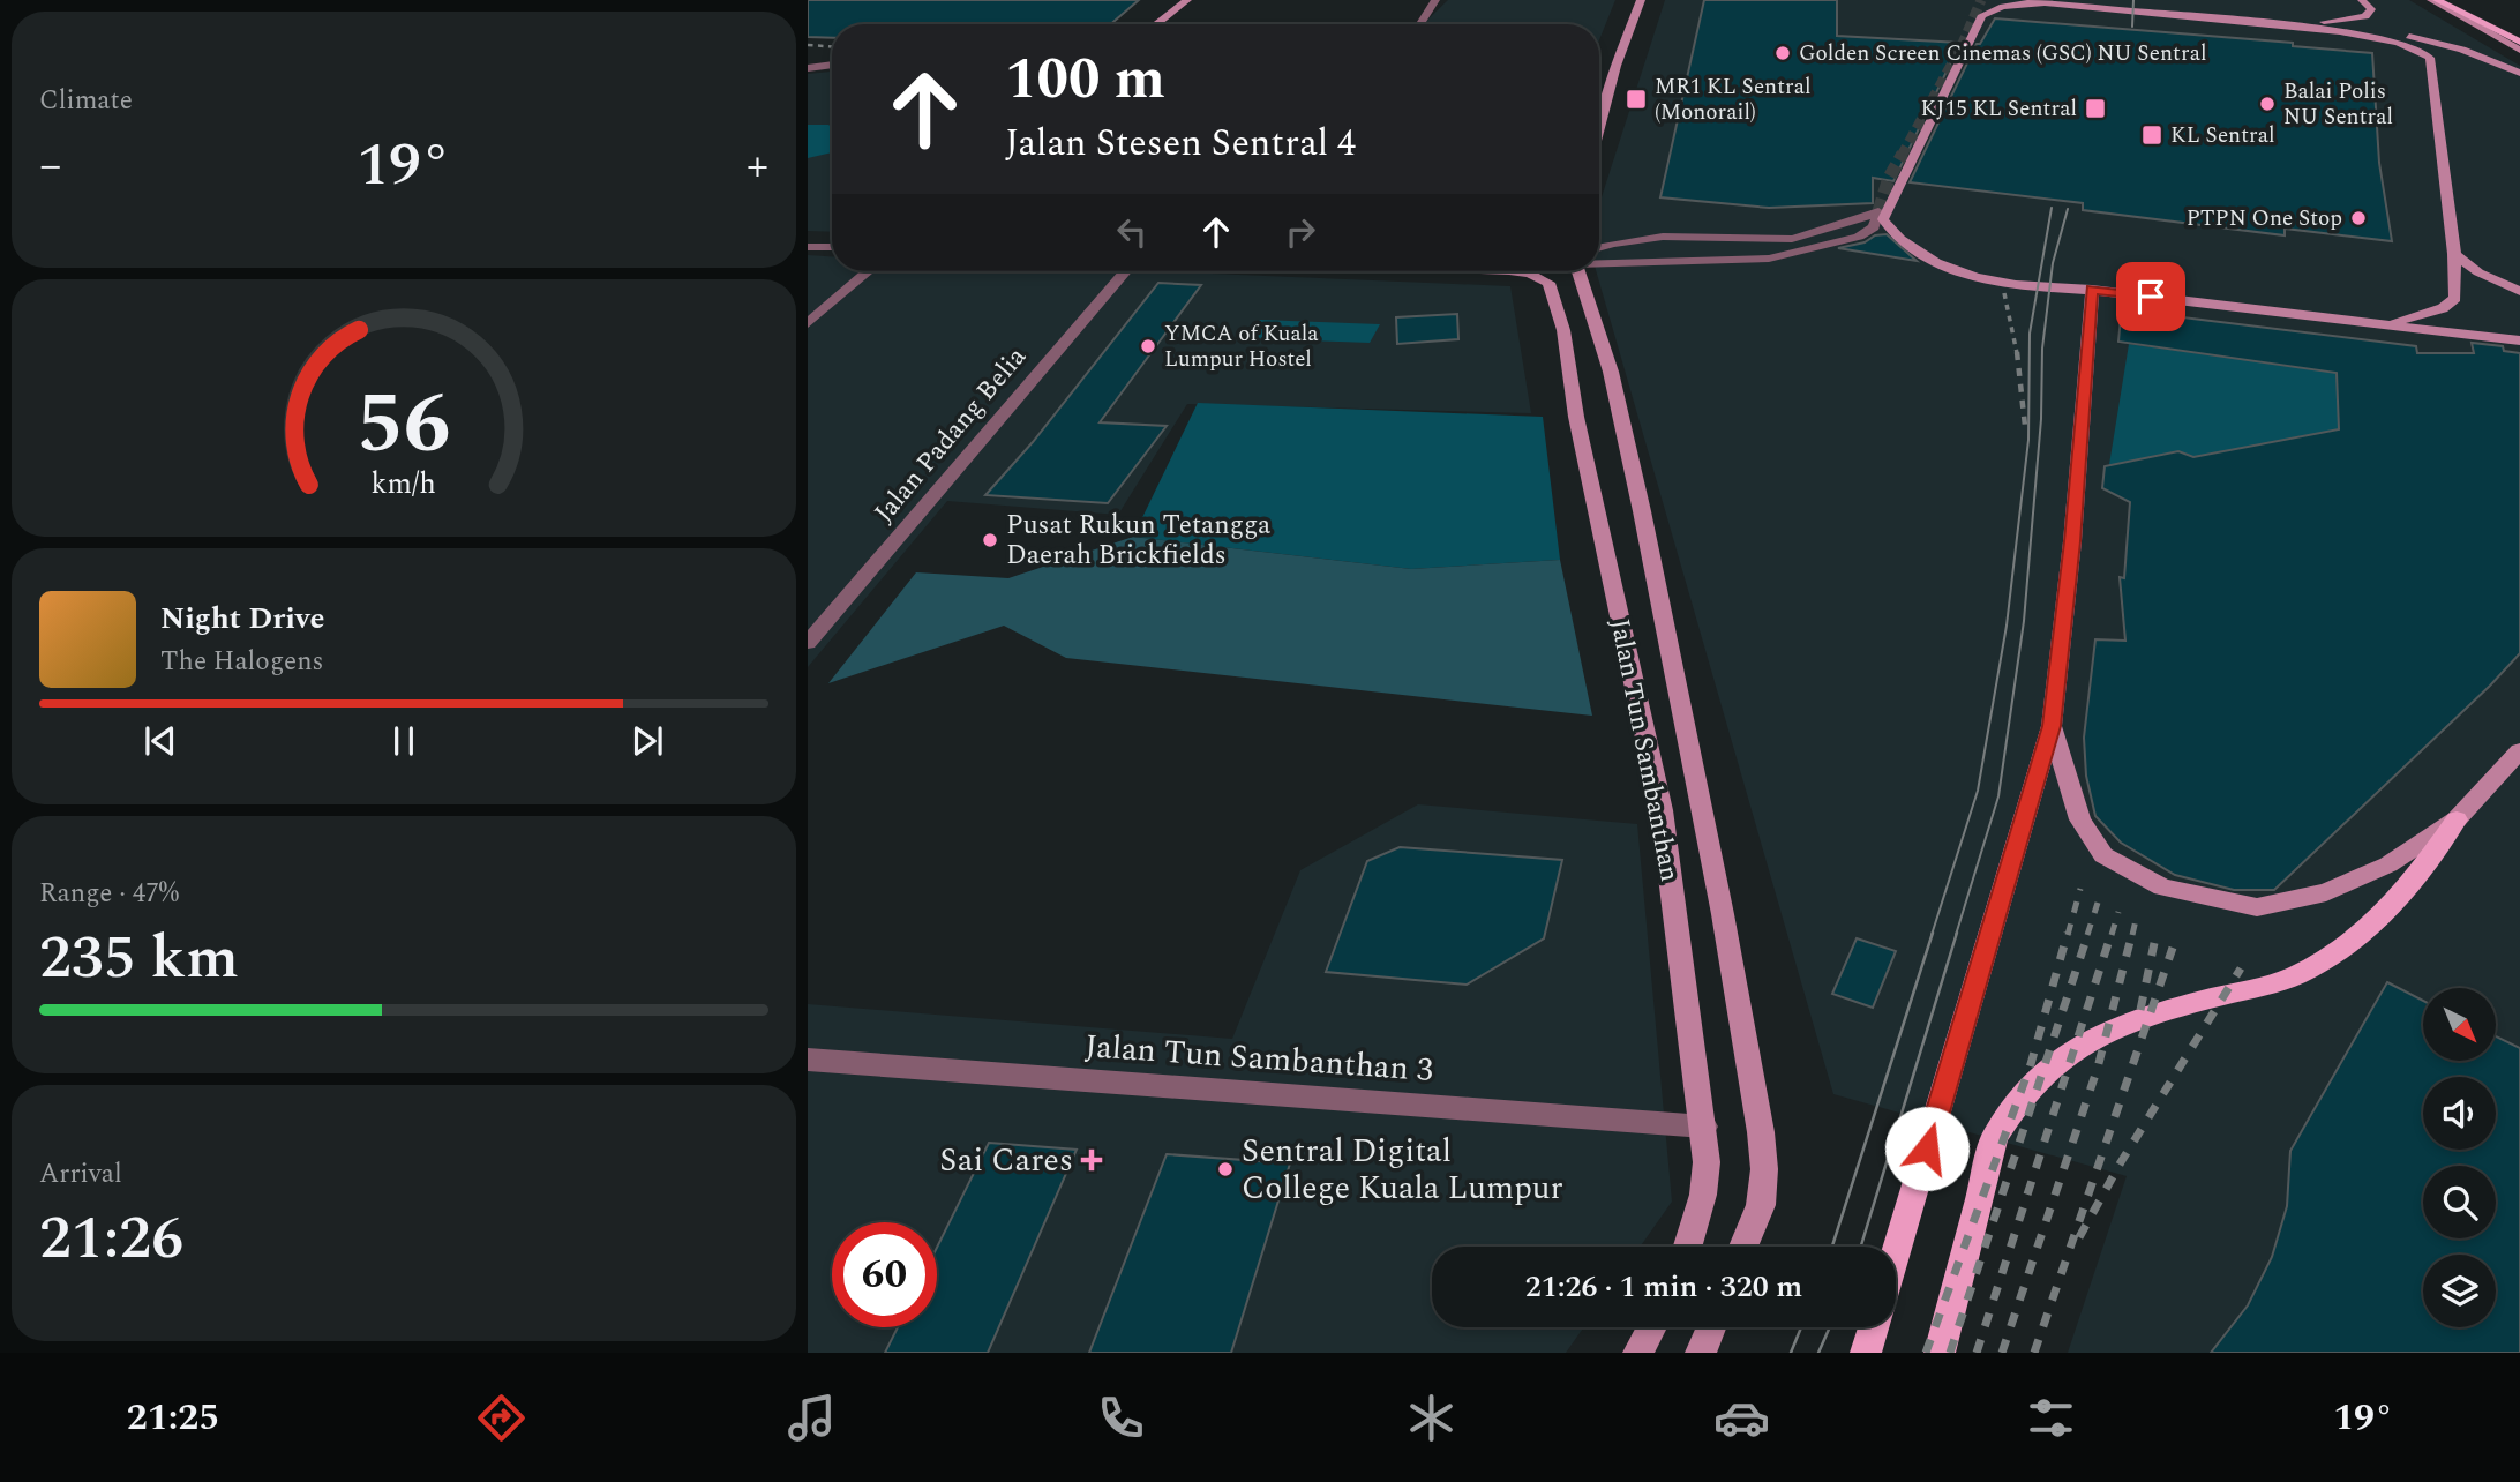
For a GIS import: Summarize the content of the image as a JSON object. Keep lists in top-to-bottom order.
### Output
{
  "streets": {
    "street": ["Jalan Padang Belia", "Jalan Tun Sambanthan", "Jalan Tun Sambanthan 3"]
  },
  "crossings": [
    ["Jalan Tun Sambanthan", "Jalan Tun Sambanthan 3"]
  ],
  "places": {
    "other": [
      "Golden Screen Cinemas (GSC) NU Sentral",
      "Balai Polis NU Sentral",
      "PTPN One Stop",
      "YMCA of Kuala Lumpur Hostel",
      "Pusat Rukun Tetangga Daerah Brickfields",
      "Sentral Digital College Kuala Lumpur"
    ],
    "transit": ["MR1 KL Sentral (Monorail)", "KJ15 KL Sentral", "KL Sentral"],
    "health": ["Sai Cares"]
  },
  "north": "bottom right",
  "page": {
    "tile": [
      "Climate",
      ["Range · 47%", "235 km"],
      ["Arrival", "21:26"]
    ],
    "turn": ["100 m", "Jalan Stesen Sentral 4"],
    "heat": ["−", "19°", "+"],
    "song": ["Night Drive", "The Halogens"],
    "limit": "60",
    "trip": "21:26 · 1 min · 320 m",
    "tabs": ["21:25", "19°"],
    "gauge": ["56", "km/h"]
  }
}
